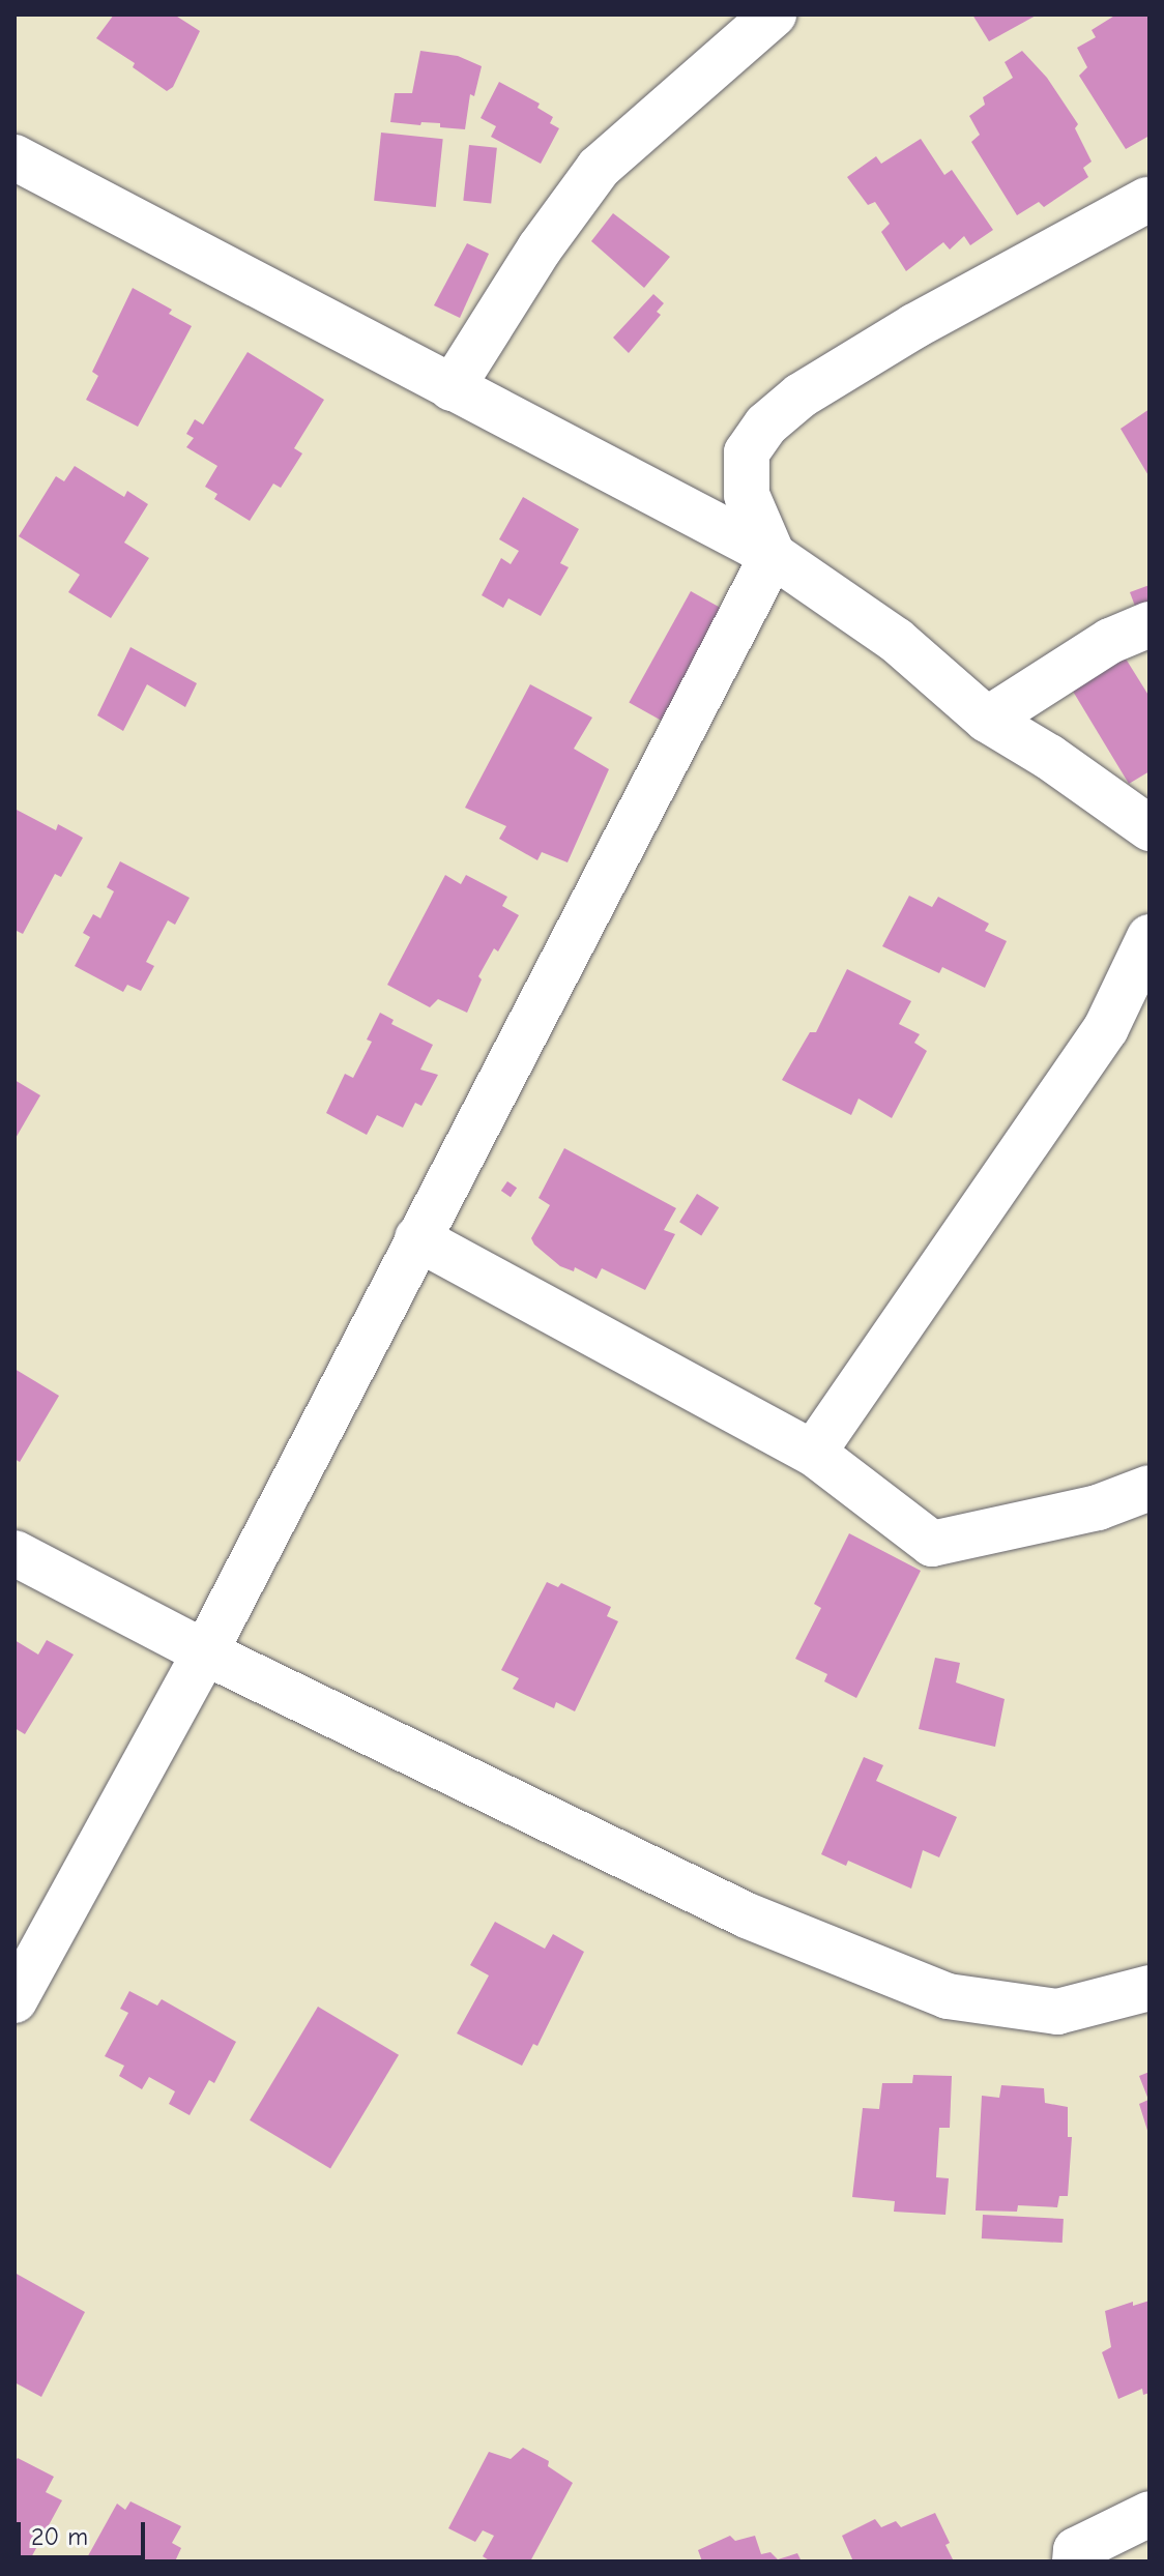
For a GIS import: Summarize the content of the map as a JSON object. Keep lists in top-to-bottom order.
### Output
{
  "scale_bar": "20 m"
}
